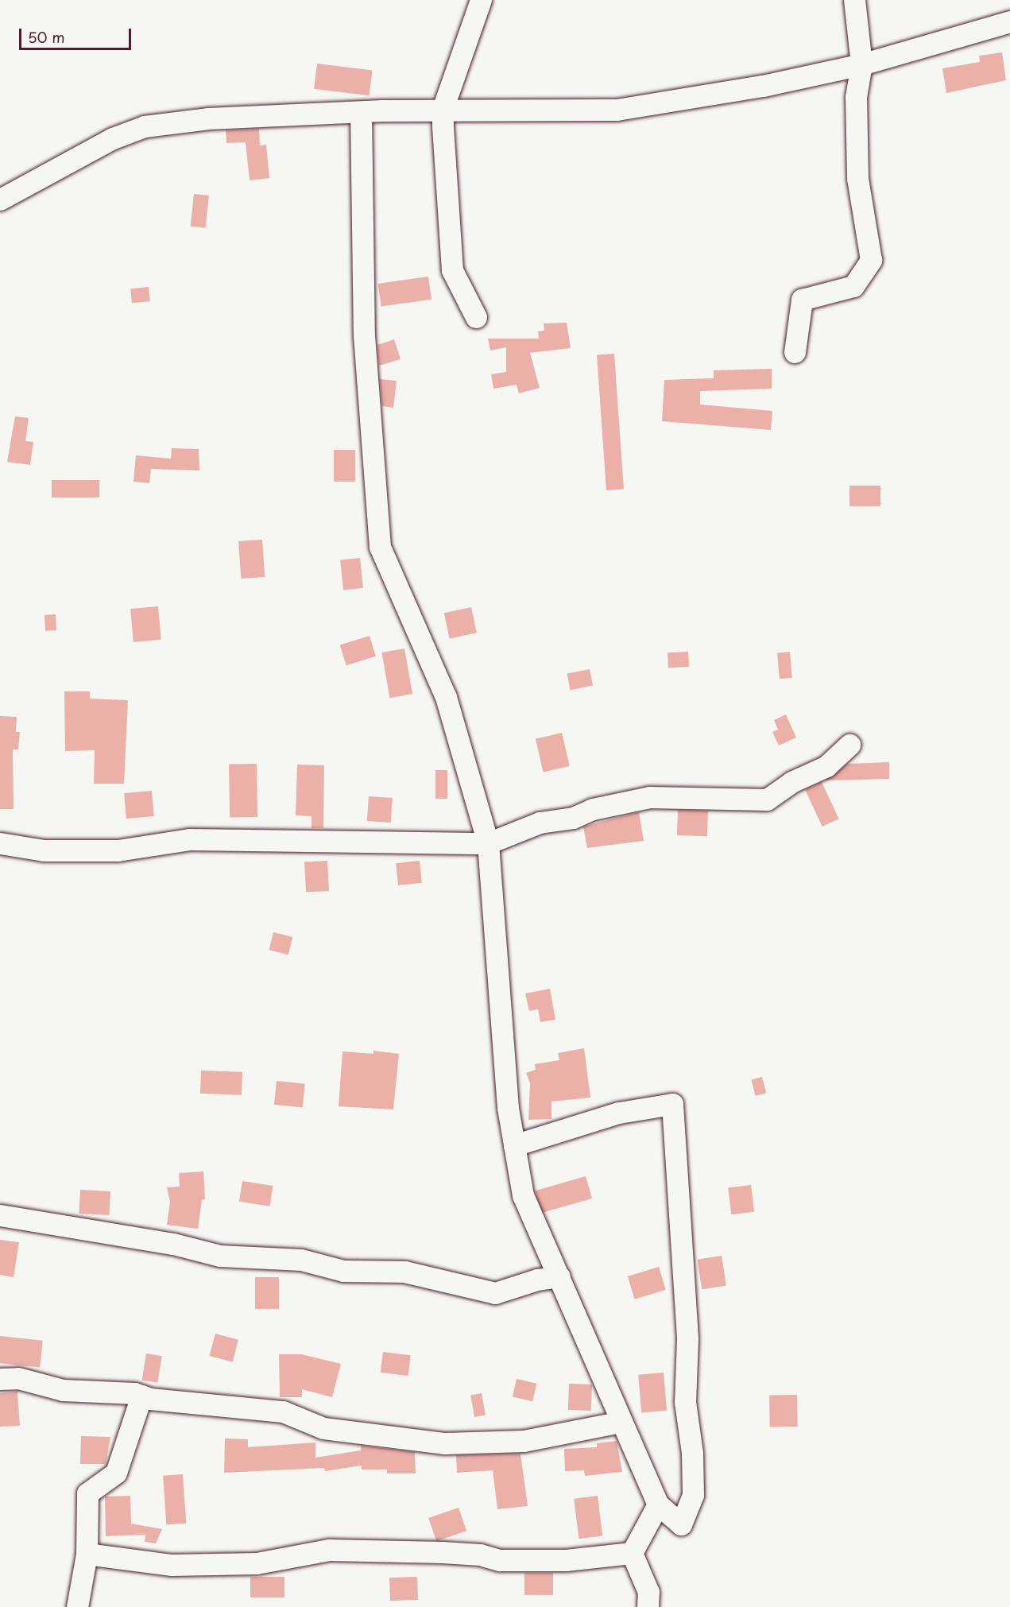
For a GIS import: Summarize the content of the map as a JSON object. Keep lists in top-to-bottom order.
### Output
{
  "scale_bar": "50 m"
}
